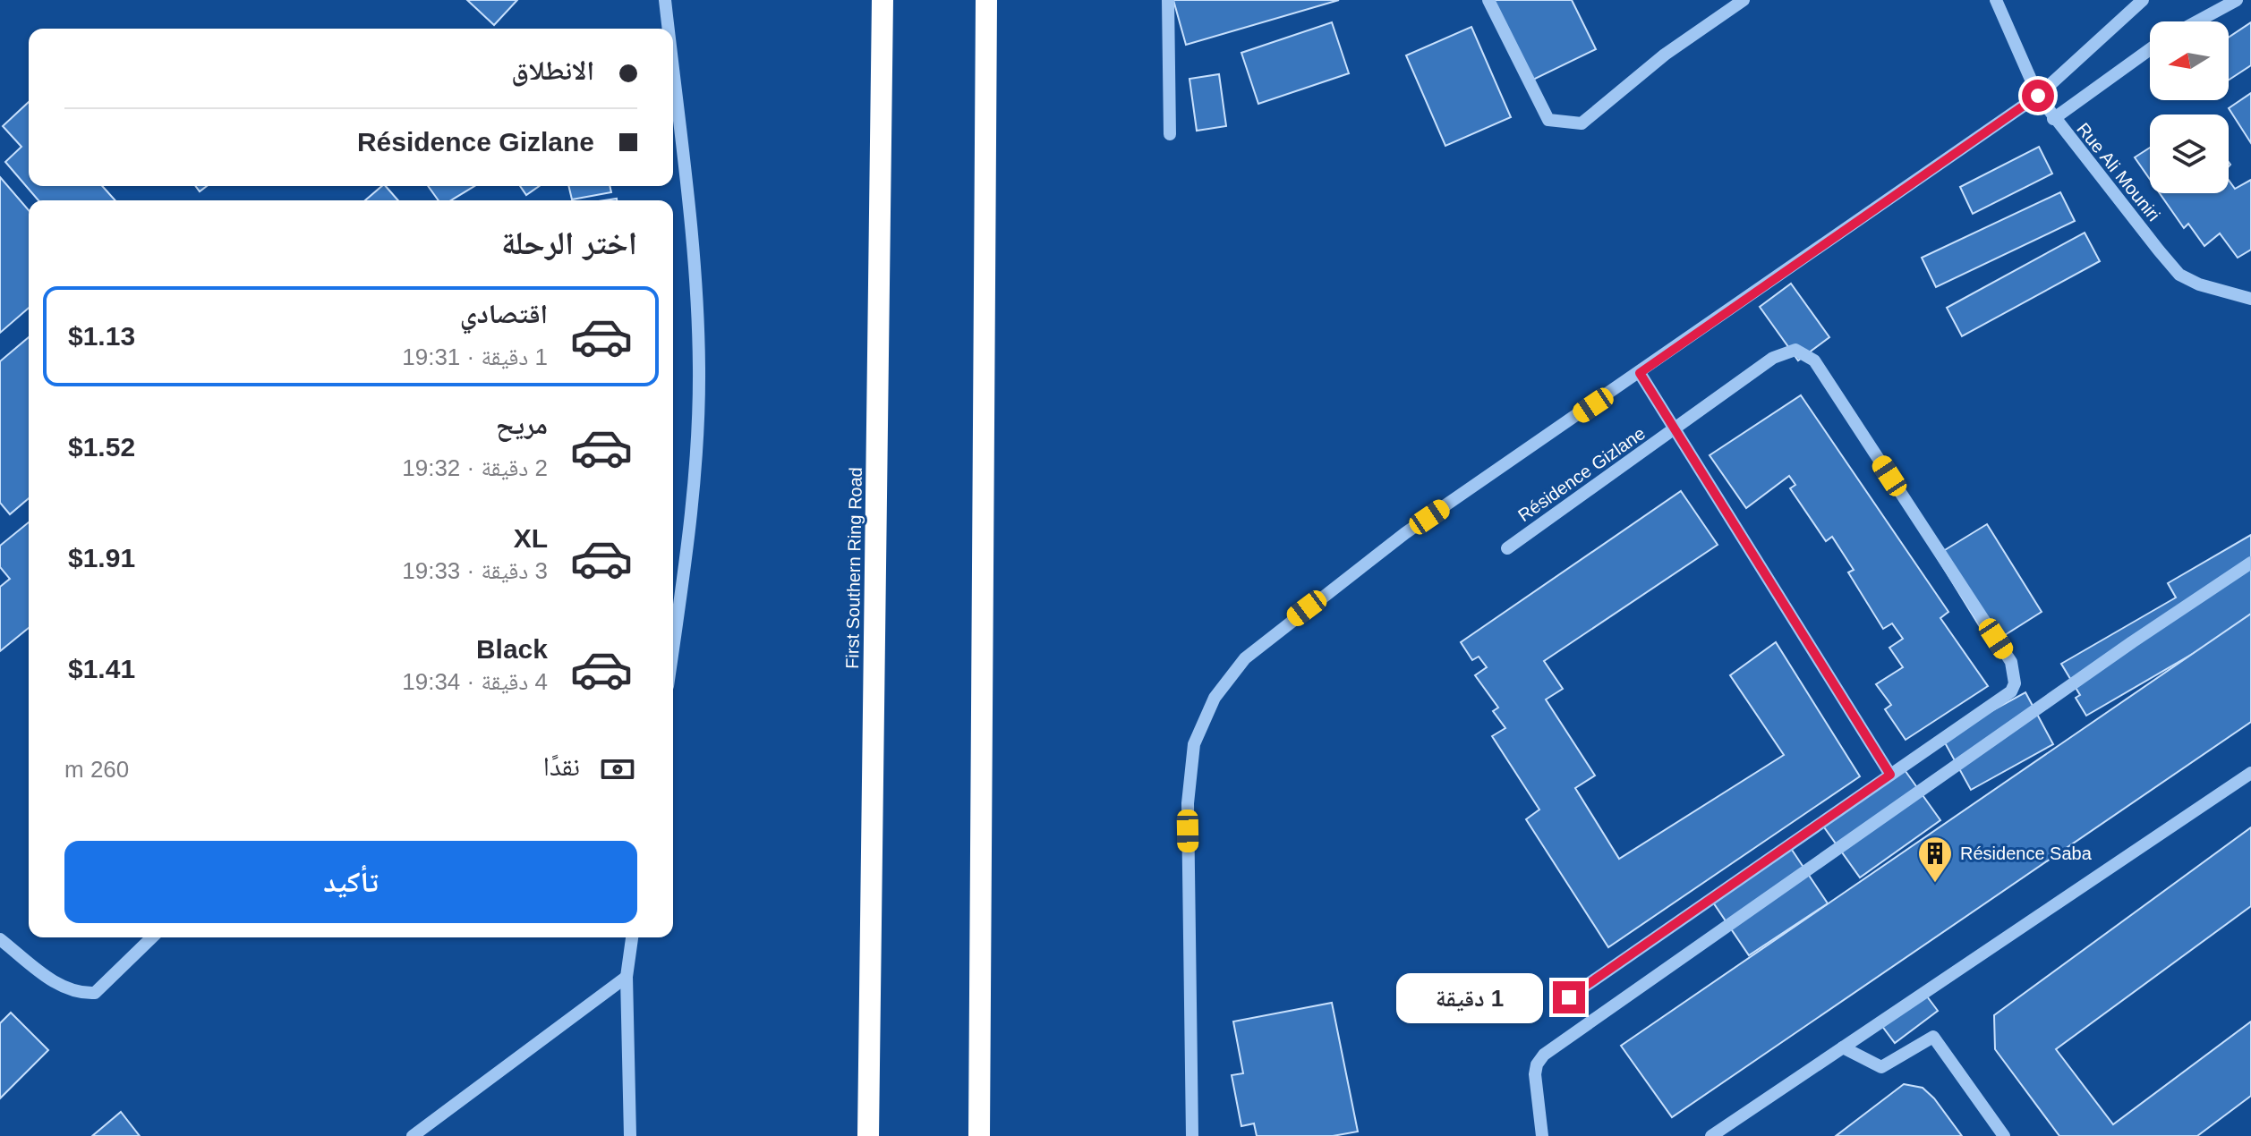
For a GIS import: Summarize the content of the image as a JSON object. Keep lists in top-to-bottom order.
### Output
{
  "streets": {
    "highway": ["First Southern Ring Road"],
    "street": ["Rue Ali Mouniri", "Résidence Gizlane"]
  },
  "places": {
    "building": ["Résidence Saba"]
  },
  "north": "left",
  "page": {
    "banner": ["الانطلاق", "Résidence Gizlane"],
    "heading": "اختر الرحلة",
    "list": [
      {
        "name": "اقتصادي",
        "note": "1 دقيقة · 19:31",
        "value": "$1.13"
      },
      {
        "name": "مريح",
        "note": "2 دقيقة · 19:32",
        "value": "$1.52"
      },
      {
        "name": "XL",
        "note": "3 دقيقة · 19:33",
        "value": "$1.91"
      },
      {
        "name": "Black",
        "note": "4 دقيقة · 19:34",
        "value": "$1.41"
      }
    ],
    "pay": ["نقدًا", "260 m"],
    "buttons": "تأكيد",
    "bubble": "1 دقيقة"
  }
}
